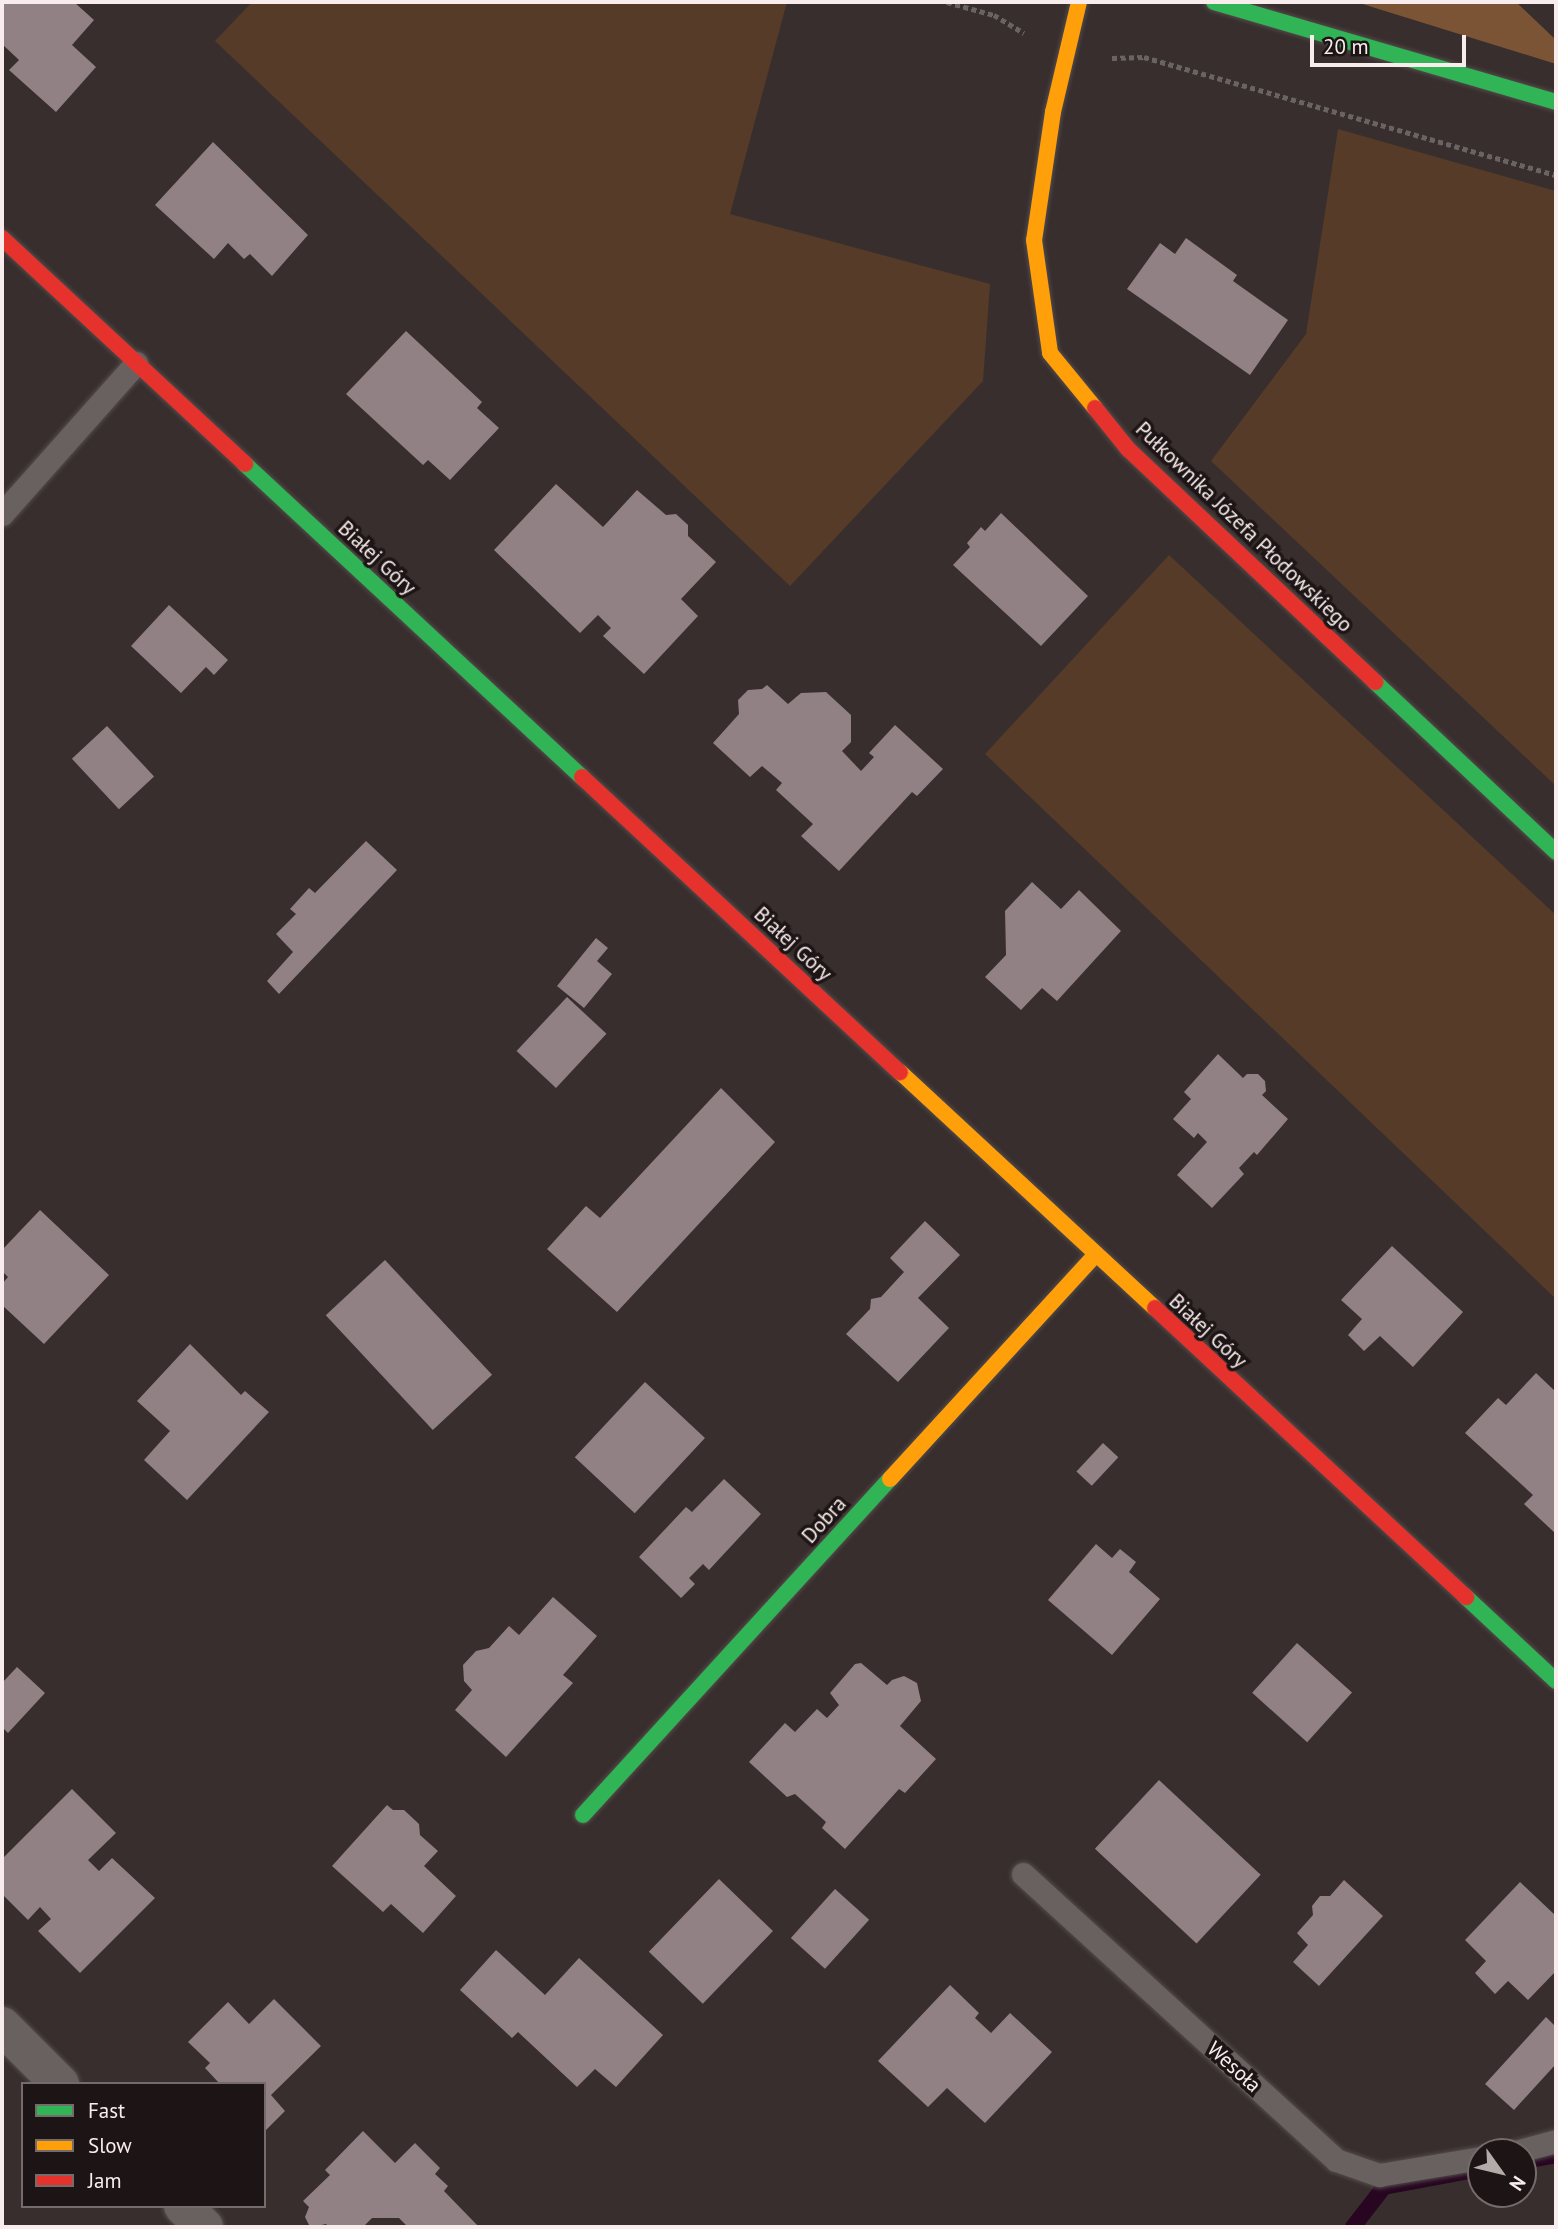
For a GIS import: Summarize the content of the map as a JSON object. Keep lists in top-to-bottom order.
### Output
{
  "streets": {
    "street": ["Pułkownika Józefa Płodowskiego", "Białej Góry", "Dobra"],
    "lane": ["Wesoła"]
  },
  "crossings": [
    ["Białej Góry", "Dobra"]
  ],
  "legend": ["Fast", "Slow", "Jam"],
  "scale_bar": "20 m",
  "north": "bottom right"
}
